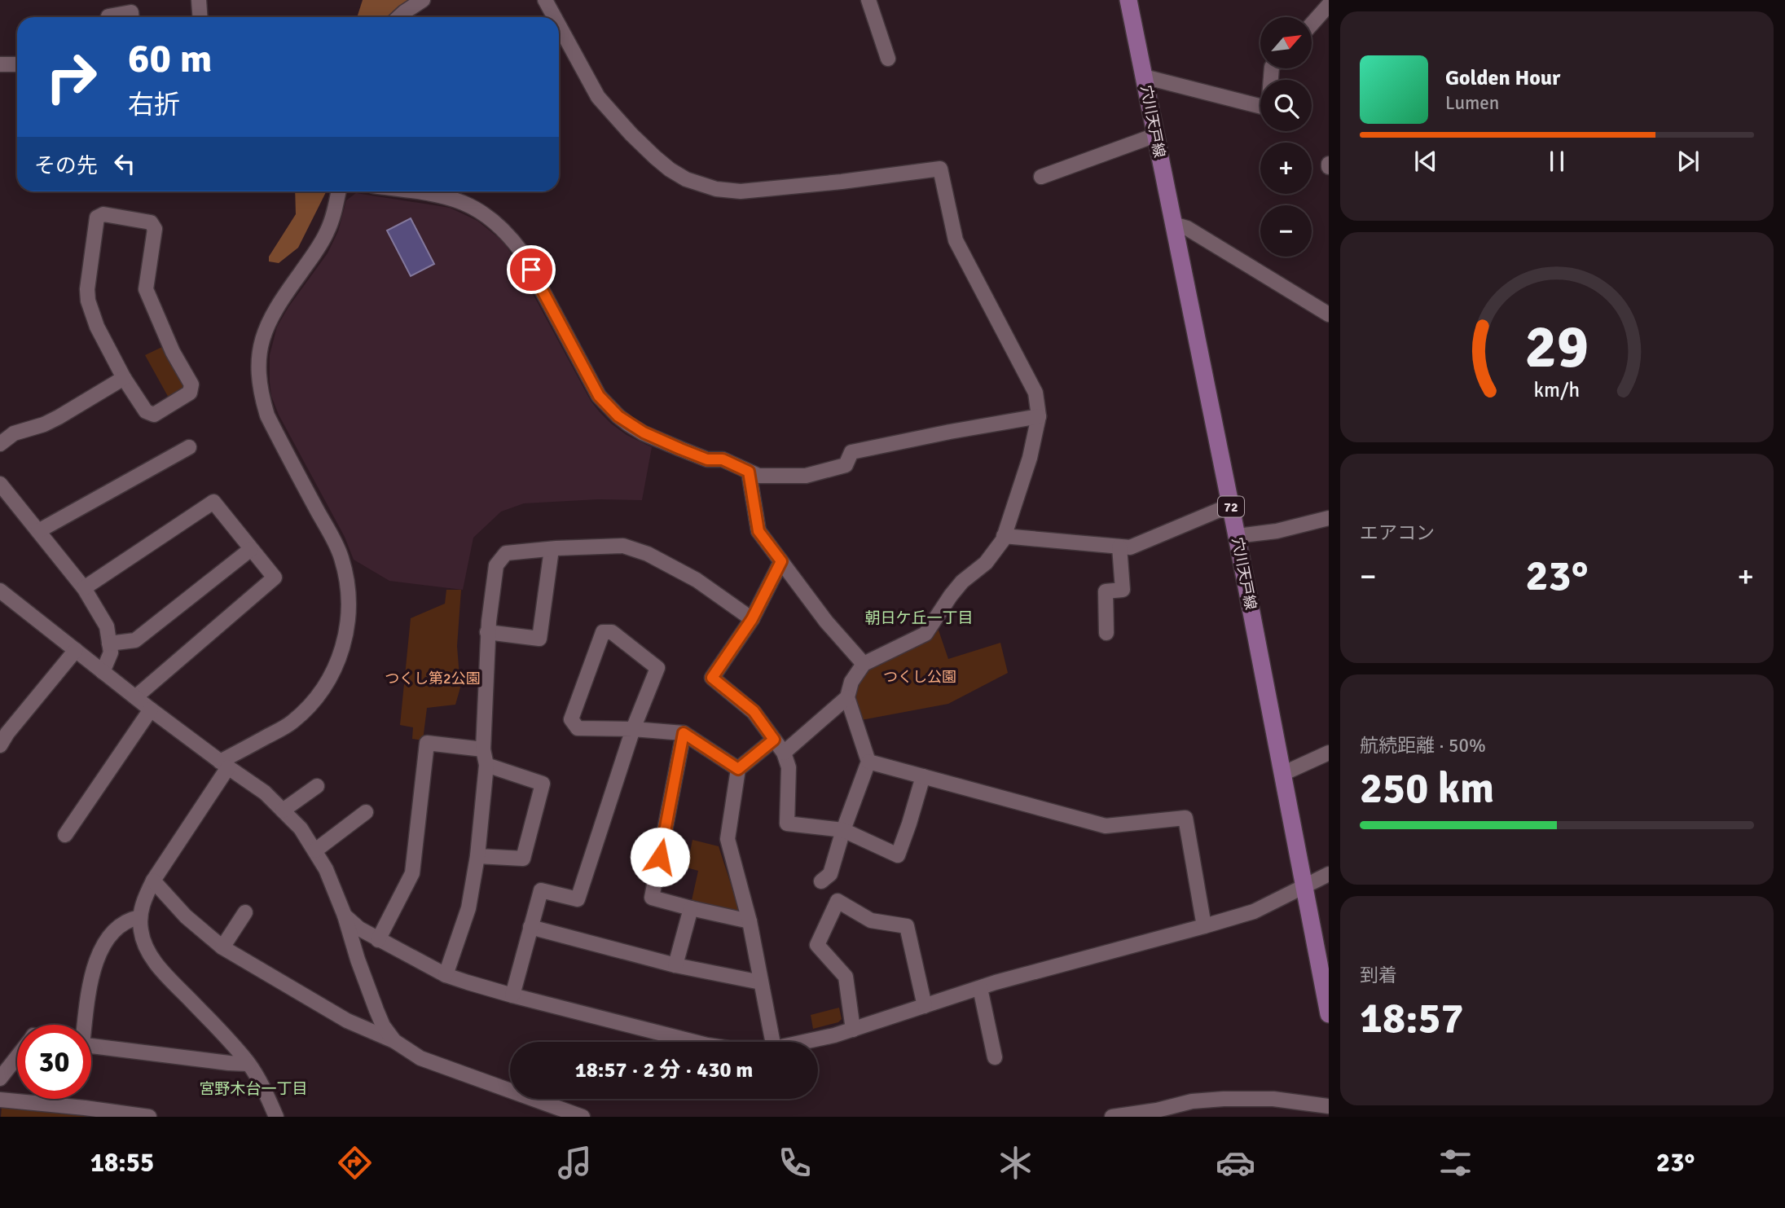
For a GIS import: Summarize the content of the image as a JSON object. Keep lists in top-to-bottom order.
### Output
{
  "streets": {
    "main road": ["穴川天戸線", "72"]
  },
  "districts": ["朝日ケ丘一丁目", "宮野木台一丁目"],
  "parks": ["つくし公園", "つくし第2公園"],
  "north": "top right",
  "page": {
    "map_buttons": ["+", "−"],
    "turn": ["60 m", "右折"],
    "song": ["Golden Hour", "Lumen"],
    "then": "その先",
    "tile": [
      "エアコン",
      ["航続距離 · 50%", "250 km"],
      ["到着", "18:57"]
    ],
    "heat": ["−", "23°", "+"],
    "limit": "30",
    "trip": "18:57 · 2 分 · 430 m",
    "tabs": ["18:55", "23°"],
    "gauge": ["29", "km/h"]
  }
}
